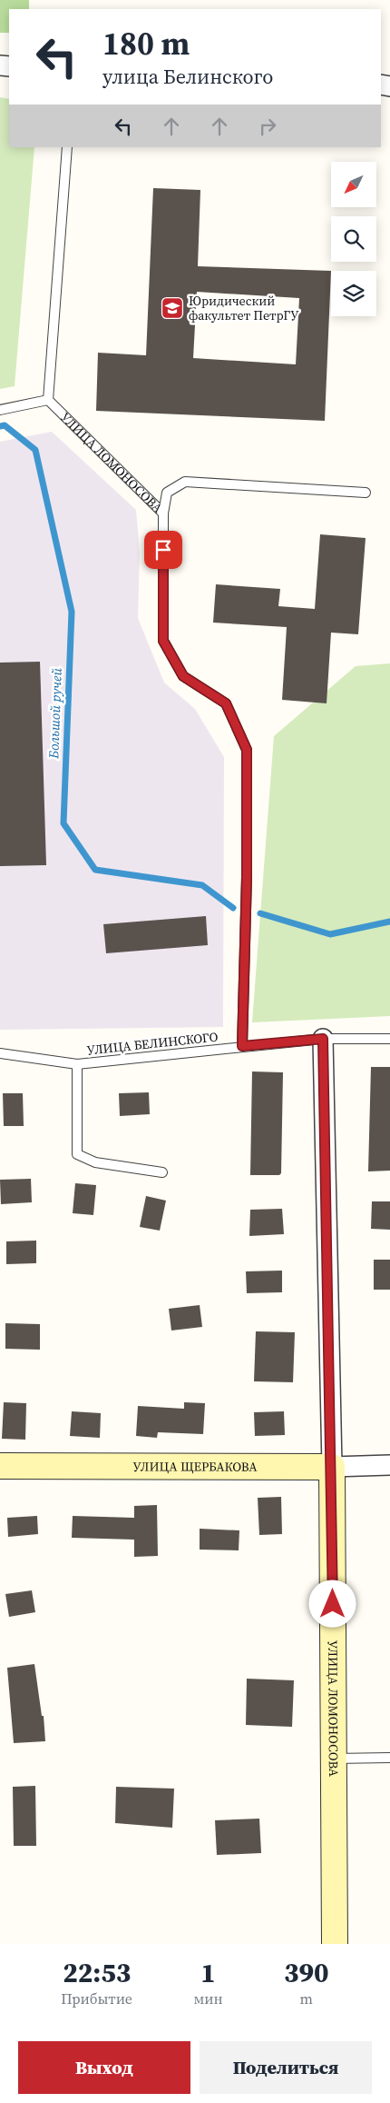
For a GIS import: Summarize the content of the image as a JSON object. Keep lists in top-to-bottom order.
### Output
{
  "streets": {
    "street": ["УЛИЦА ЛОМОНОСОВА", "УЛИЦА ЩЕРБАКОВА"],
    "lane": ["УЛИЦА БЕЛИНСКОГО"]
  },
  "crossings": [
    ["УЛИЦА ЛОМОНОСОВА", "УЛИЦА БЕЛИНСКОГО"],
    ["УЛИЦА ЛОМОНОСОВА", "УЛИЦА ЩЕРБАКОВА"]
  ],
  "water": ["Большой ручей"],
  "places": {
    "school or university": ["Юридический факультет ПетрГУ"]
  },
  "north": "bottom left",
  "page": {
    "turn": ["180 m", "улица Белинского"],
    "eta": [
      "22:53",
      "Прибытие",
      "1",
      "мин",
      "390",
      "m"
    ],
    "buttons": ["Выход", "Поделиться"]
  }
}
